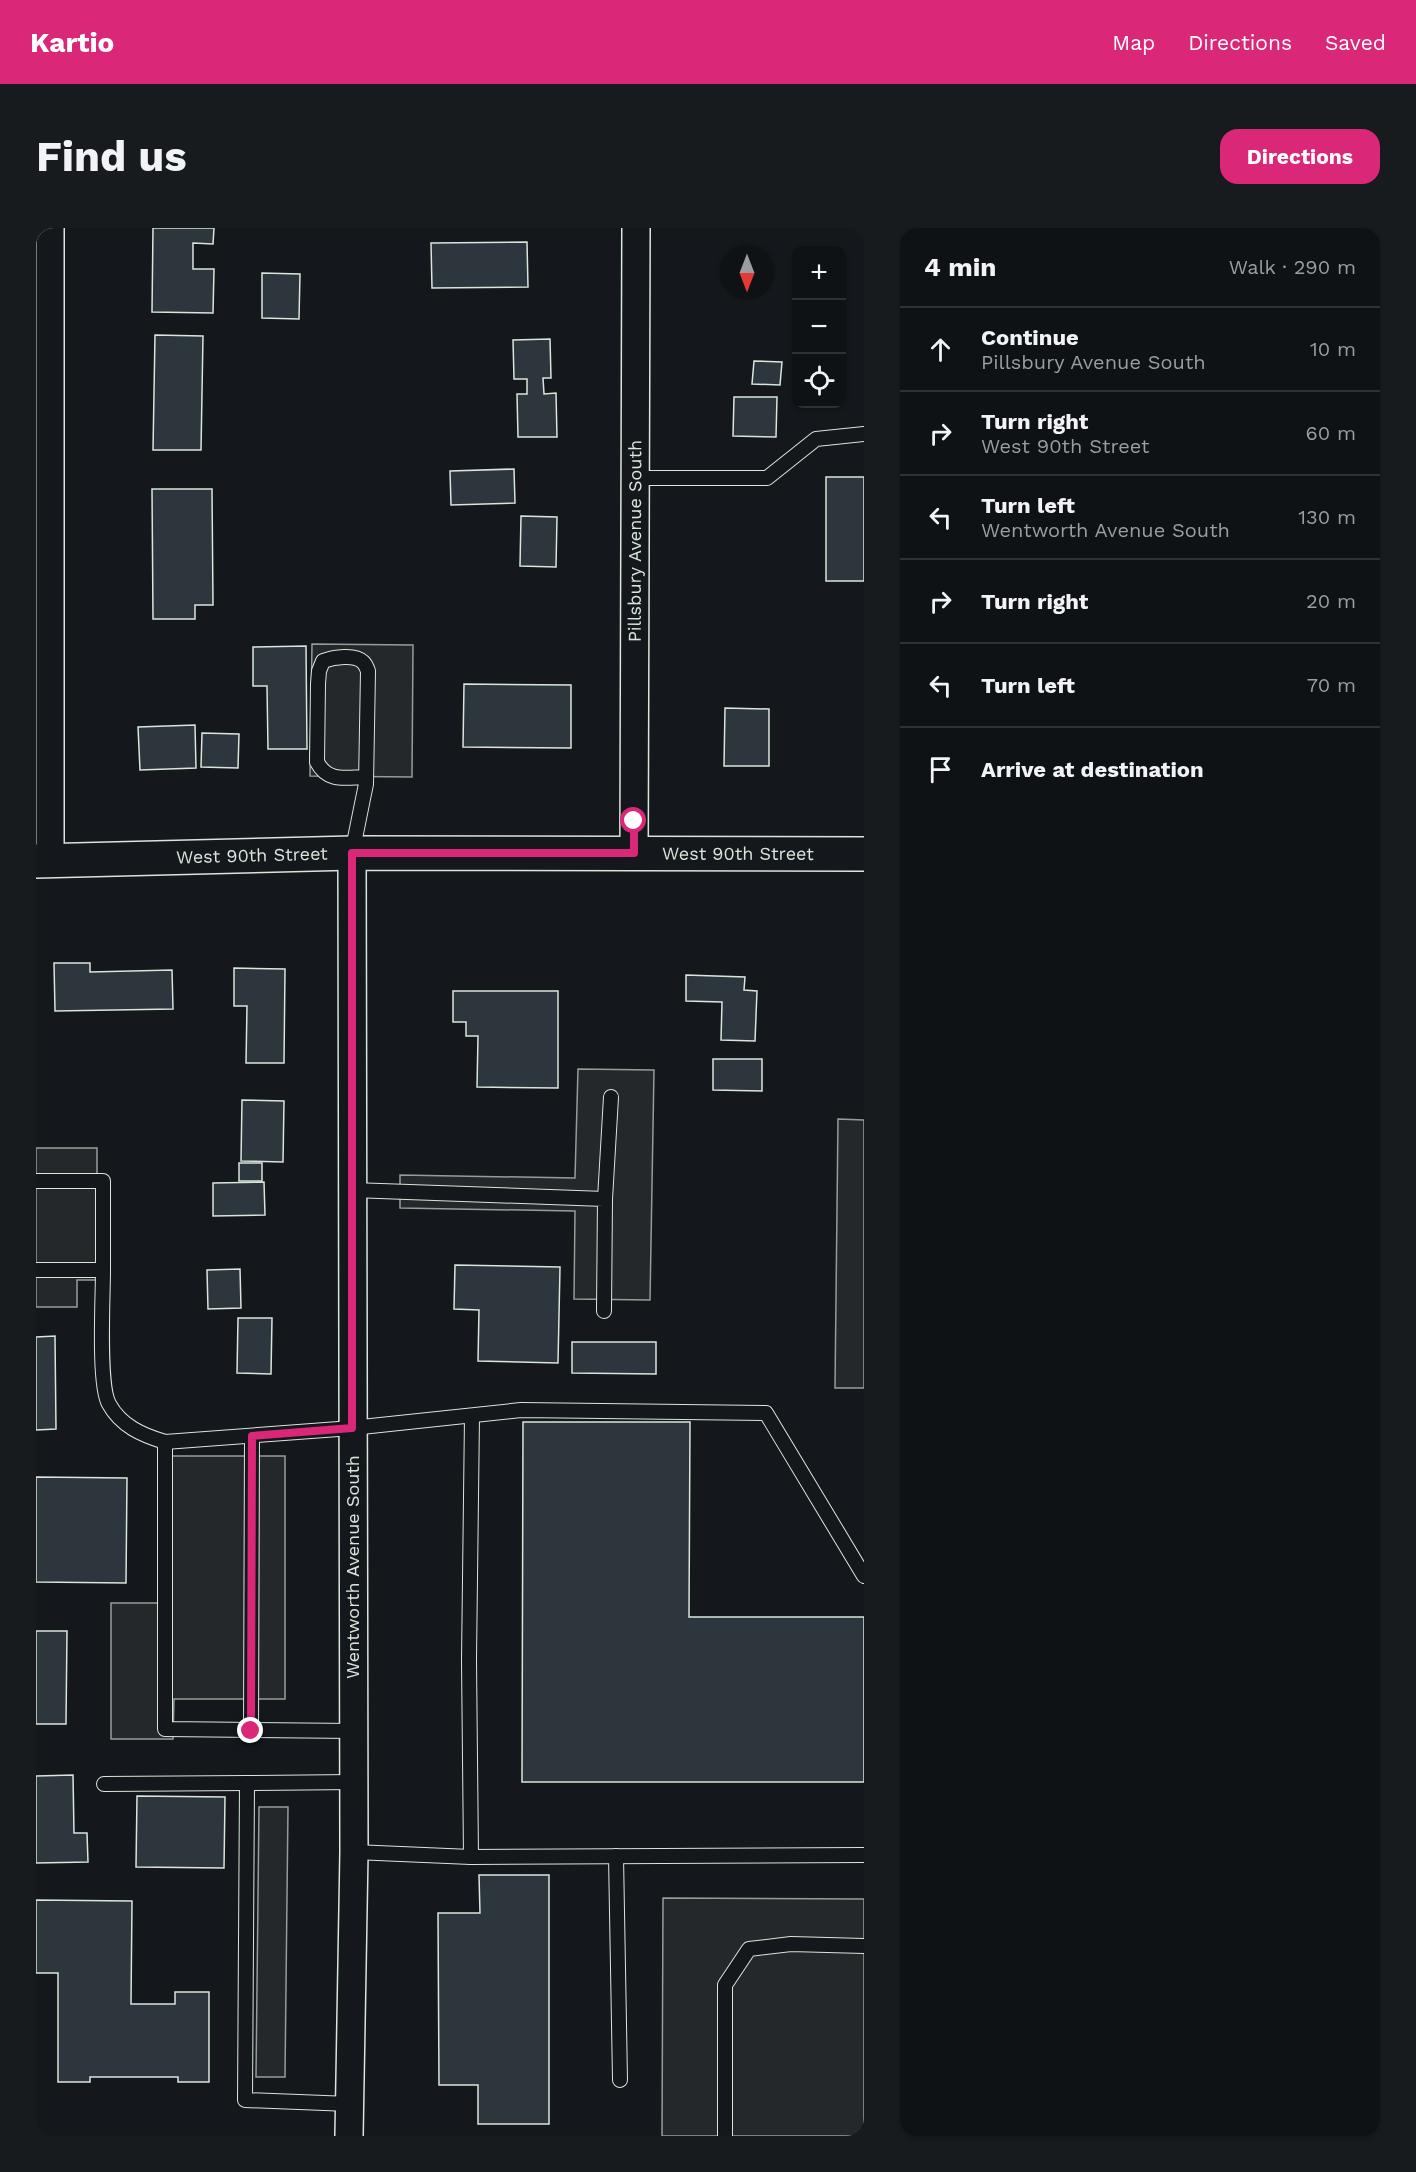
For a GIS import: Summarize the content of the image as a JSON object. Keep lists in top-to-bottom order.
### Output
{
  "streets": {
    "street": ["Pillsbury Avenue South", "West 90th Street", "Wentworth Avenue South"]
  },
  "crossings": [
    ["Pillsbury Avenue South", "West 90th Street"],
    ["West 90th Street", "Wentworth Avenue South"]
  ],
  "north": "bottom",
  "page": {
    "header": "Kartio",
    "nav": ["Map", "Directions", "Saved"],
    "buttons": "Directions",
    "title": "Find us",
    "heading": ["4 min", "Walk · 290 m"],
    "map_buttons": ["+", "−"],
    "list": [
      ["Continue", "Pillsbury Avenue South", "10 m"],
      ["Turn right", "West 90th Street", "60 m"],
      ["Turn left", "Wentworth Avenue South", "130 m"],
      ["Turn right", "20 m"],
      ["Turn left", "70 m"],
      "Arrive at destination"
    ]
  }
}
